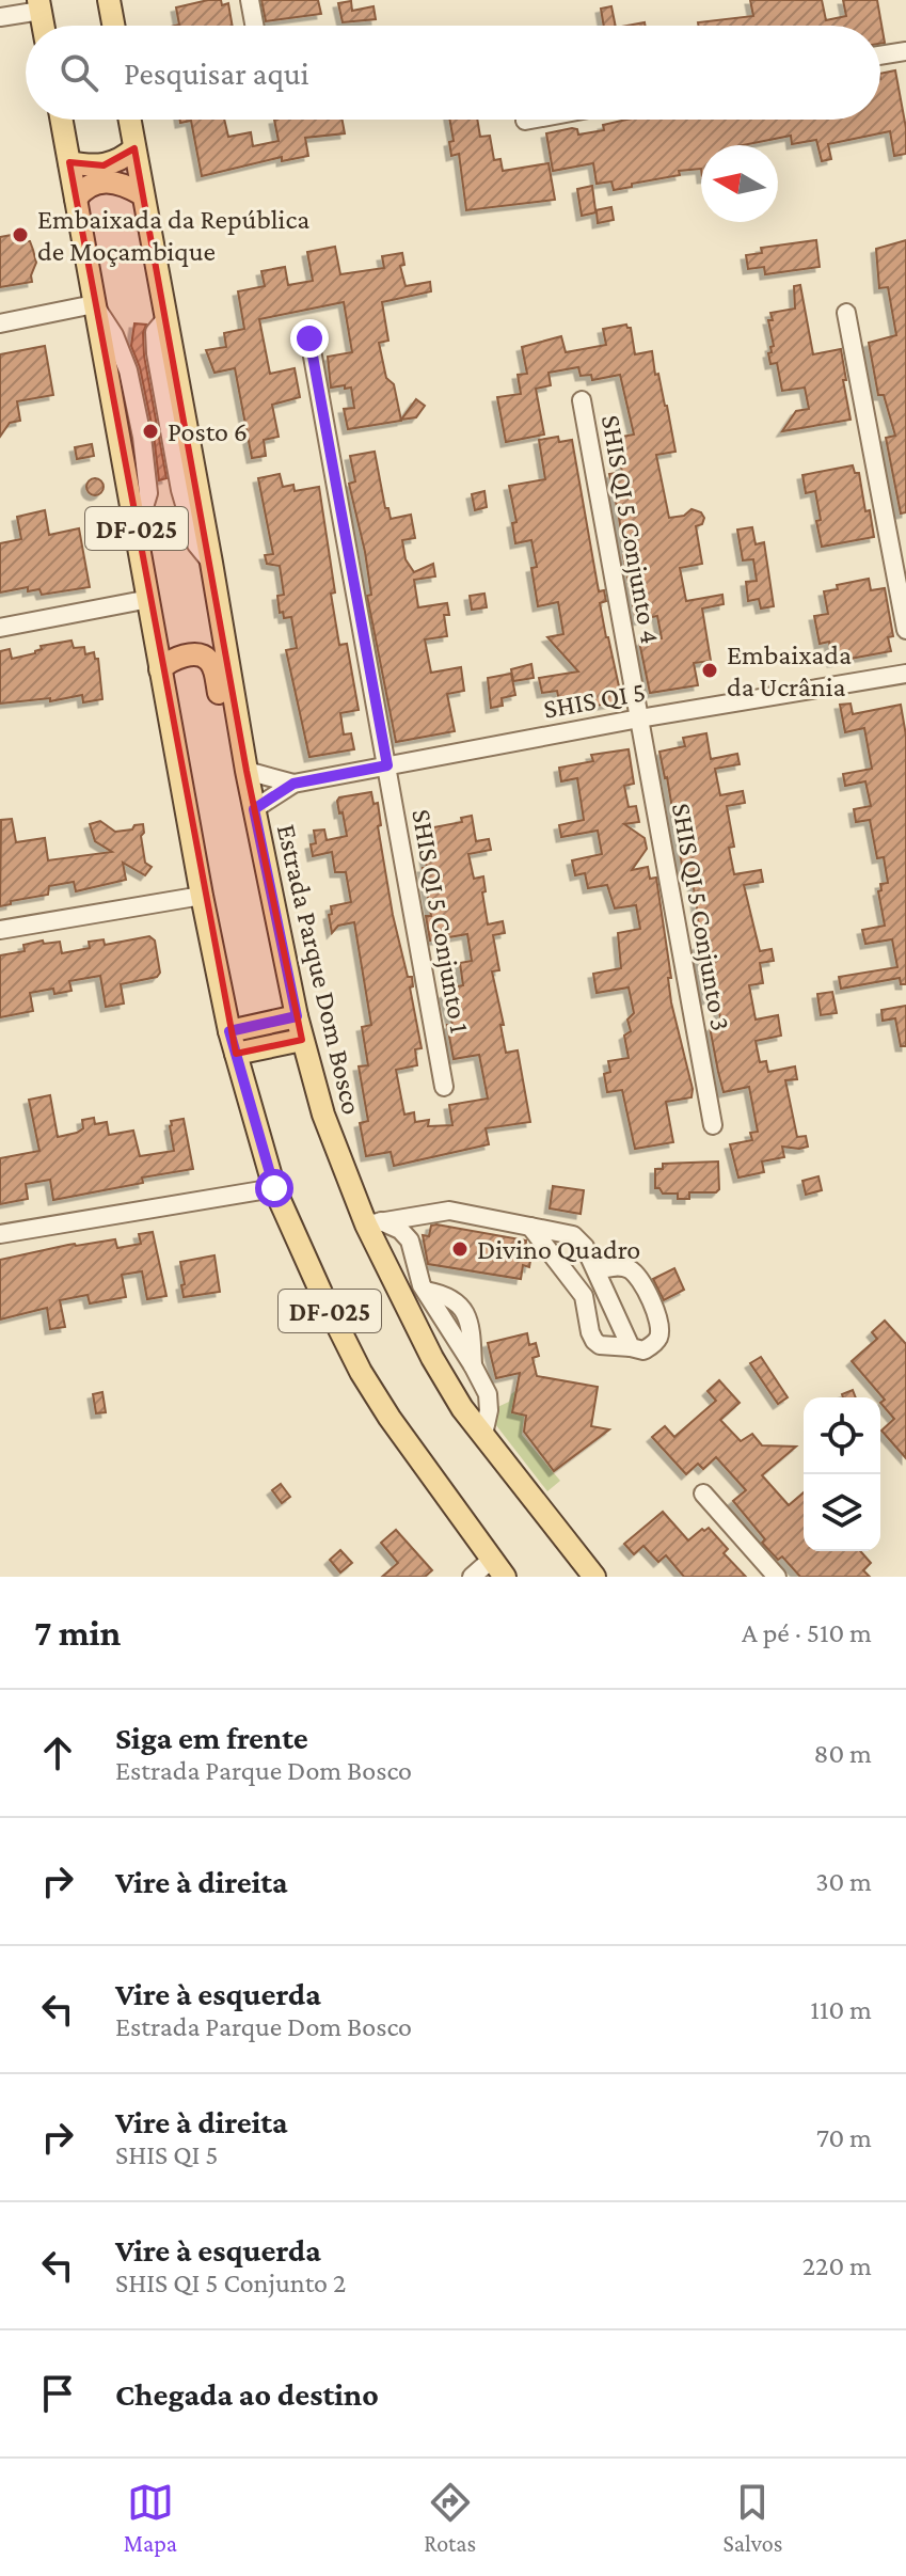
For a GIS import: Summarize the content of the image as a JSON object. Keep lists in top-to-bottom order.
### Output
{
  "streets": {
    "main road": ["DF-025", "Estrada Parque Dom Bosco"],
    "street": [
      "SHIS QI 5 Conjunto 4",
      "SHIS QI 5",
      "SHIS QI 5 Conjunto 3",
      "SHIS QI 5 Conjunto 1"
    ]
  },
  "crossings": [
    ["SHIS QI 5 Conjunto 4", "SHIS QI 5"],
    ["SHIS QI 5 Conjunto 4", "SHIS QI 5 Conjunto 3"],
    ["SHIS QI 5", "SHIS QI 5 Conjunto 3"],
    ["SHIS QI 5", "SHIS QI 5 Conjunto 1"],
    ["SHIS QI 5", "Estrada Parque Dom Bosco"]
  ],
  "places": [
    "Embaixada da República de Moçambique",
    "Posto 6",
    "Embaixada da Ucrânia",
    "Divino Quadro"
  ],
  "north": "left",
  "page": {
    "search": "Pesquisar aqui",
    "heading": ["7 min", "A pé · 510 m"],
    "list": [
      ["Siga em frente", "Estrada Parque Dom Bosco", "80 m"],
      ["Vire à direita", "30 m"],
      ["Vire à esquerda", "Estrada Parque Dom Bosco", "110 m"],
      ["Vire à direita", "SHIS QI 5", "70 m"],
      ["Vire à esquerda", "SHIS QI 5 Conjunto 2", "220 m"],
      "Chegada ao destino"
    ],
    "nav": ["Mapa", "Rotas", "Salvos"]
  }
}
